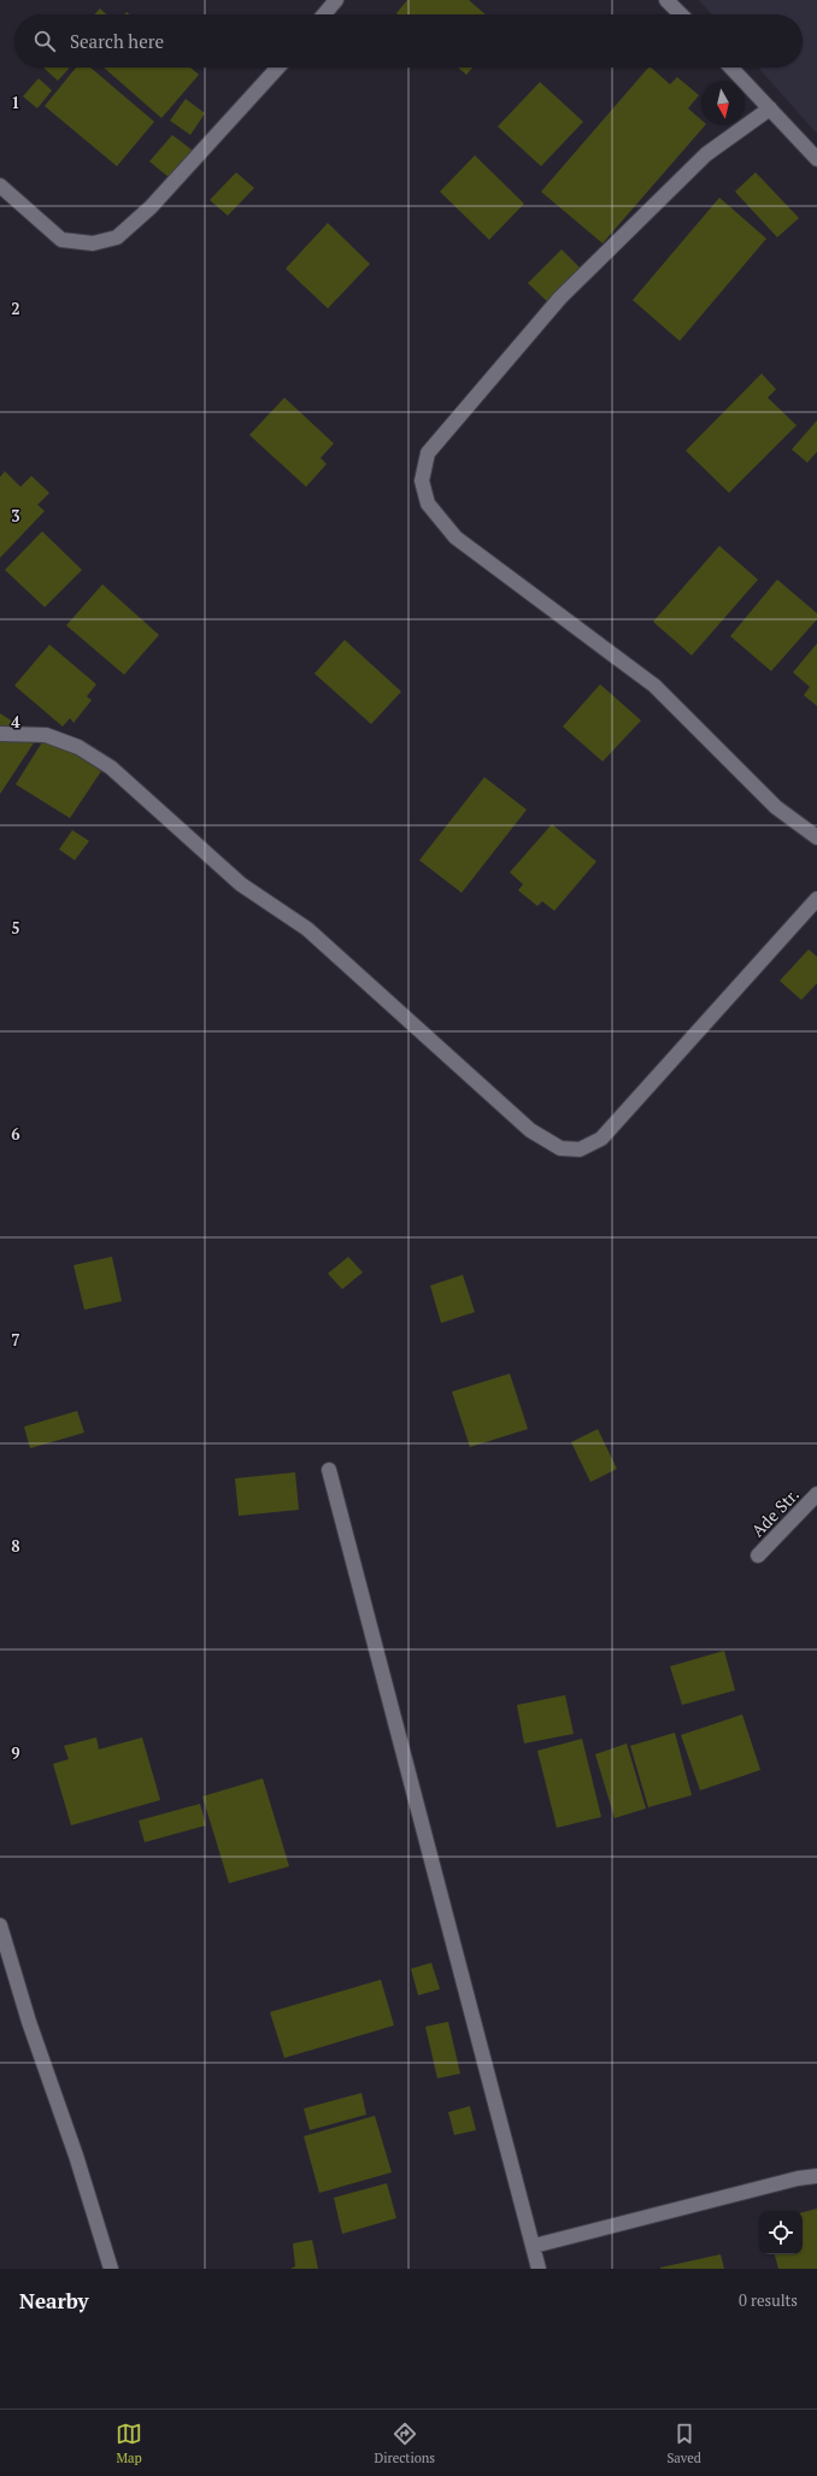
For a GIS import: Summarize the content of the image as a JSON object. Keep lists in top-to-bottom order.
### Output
{
  "streets": {
    "street": ["Ade Str."]
  },
  "north": "bottom",
  "page": {
    "search": "Search here",
    "heading": ["Nearby", "0 results"],
    "nav": ["Map", "Directions", "Saved"]
  },
  "grid": {
    "rows": [
      "1",
      "2",
      "3",
      "4",
      "5",
      "6",
      "7",
      "8",
      "9"
    ]
  }
}
